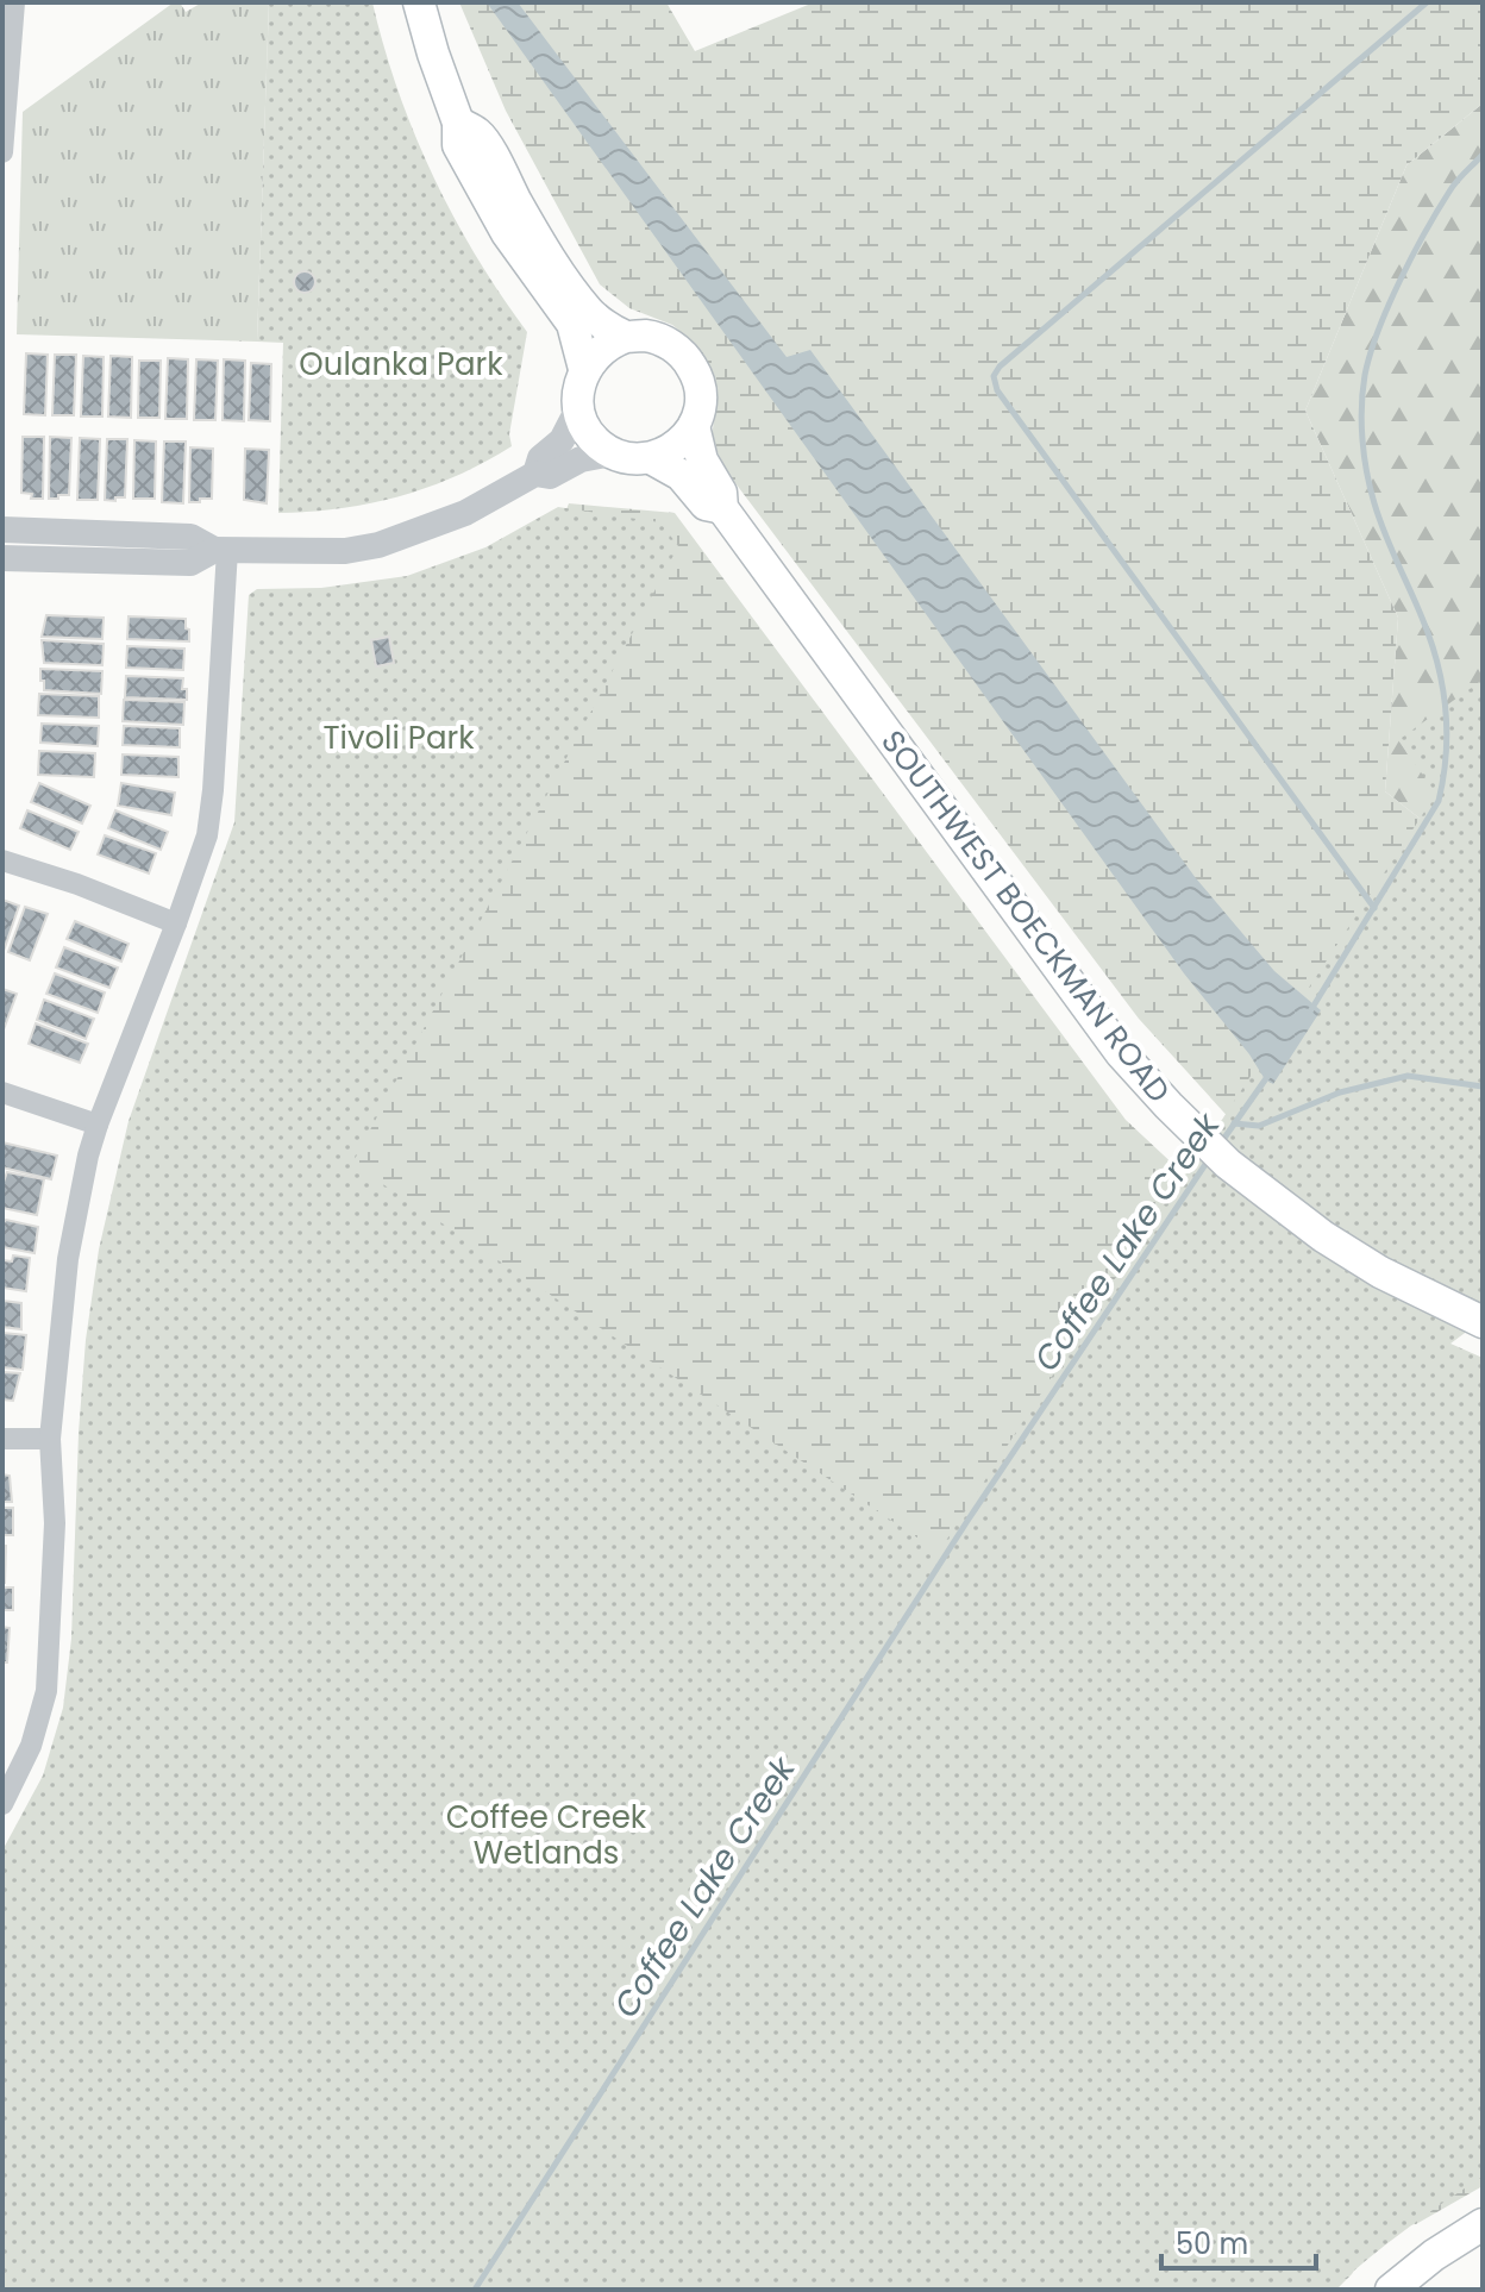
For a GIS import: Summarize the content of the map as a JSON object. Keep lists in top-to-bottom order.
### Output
{
  "streets": {
    "main road": ["SOUTHWEST BOECKMAN ROAD"]
  },
  "water": ["Coffee Lake Creek"],
  "parks": ["Oulanka Park", "Tivoli Park", "Coffee Creek Wetlands"],
  "scale_bar": "50 m"
}
